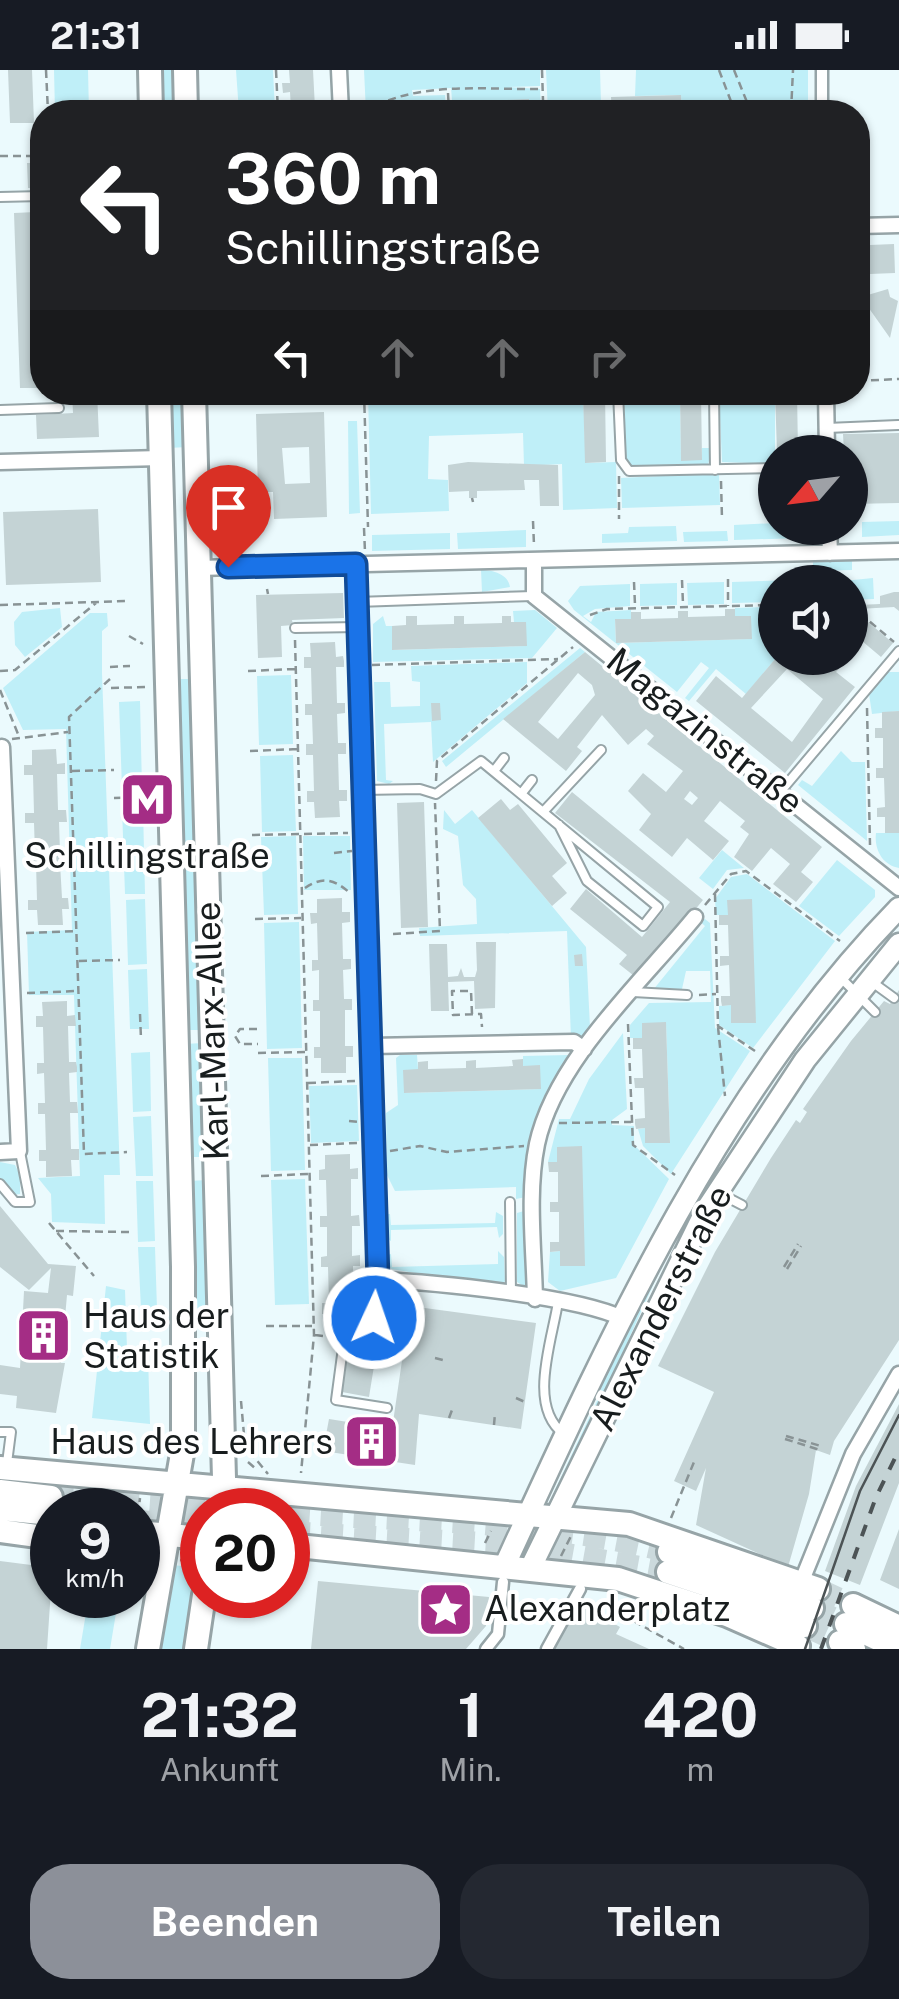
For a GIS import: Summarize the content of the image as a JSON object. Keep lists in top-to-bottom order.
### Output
{
  "streets": {
    "main road": ["Karl-Marx-Allee", "Alexanderstraße"],
    "street": ["Magazinstraße"]
  },
  "places": {
    "metro station": ["Schillingstraße"],
    "building": ["Haus der Statistik", "Haus des Lehrers"],
    "place": ["Alexanderplatz"]
  },
  "north": "bottom left",
  "page": {
    "status": "21:31",
    "turn": ["360 m", "Schillingstraße"],
    "speed": "9 km/h",
    "limit": "20",
    "eta": [
      "21:32",
      "Ankunft",
      "1",
      "Min.",
      "420",
      "m"
    ],
    "buttons": ["Beenden", "Teilen"]
  }
}
